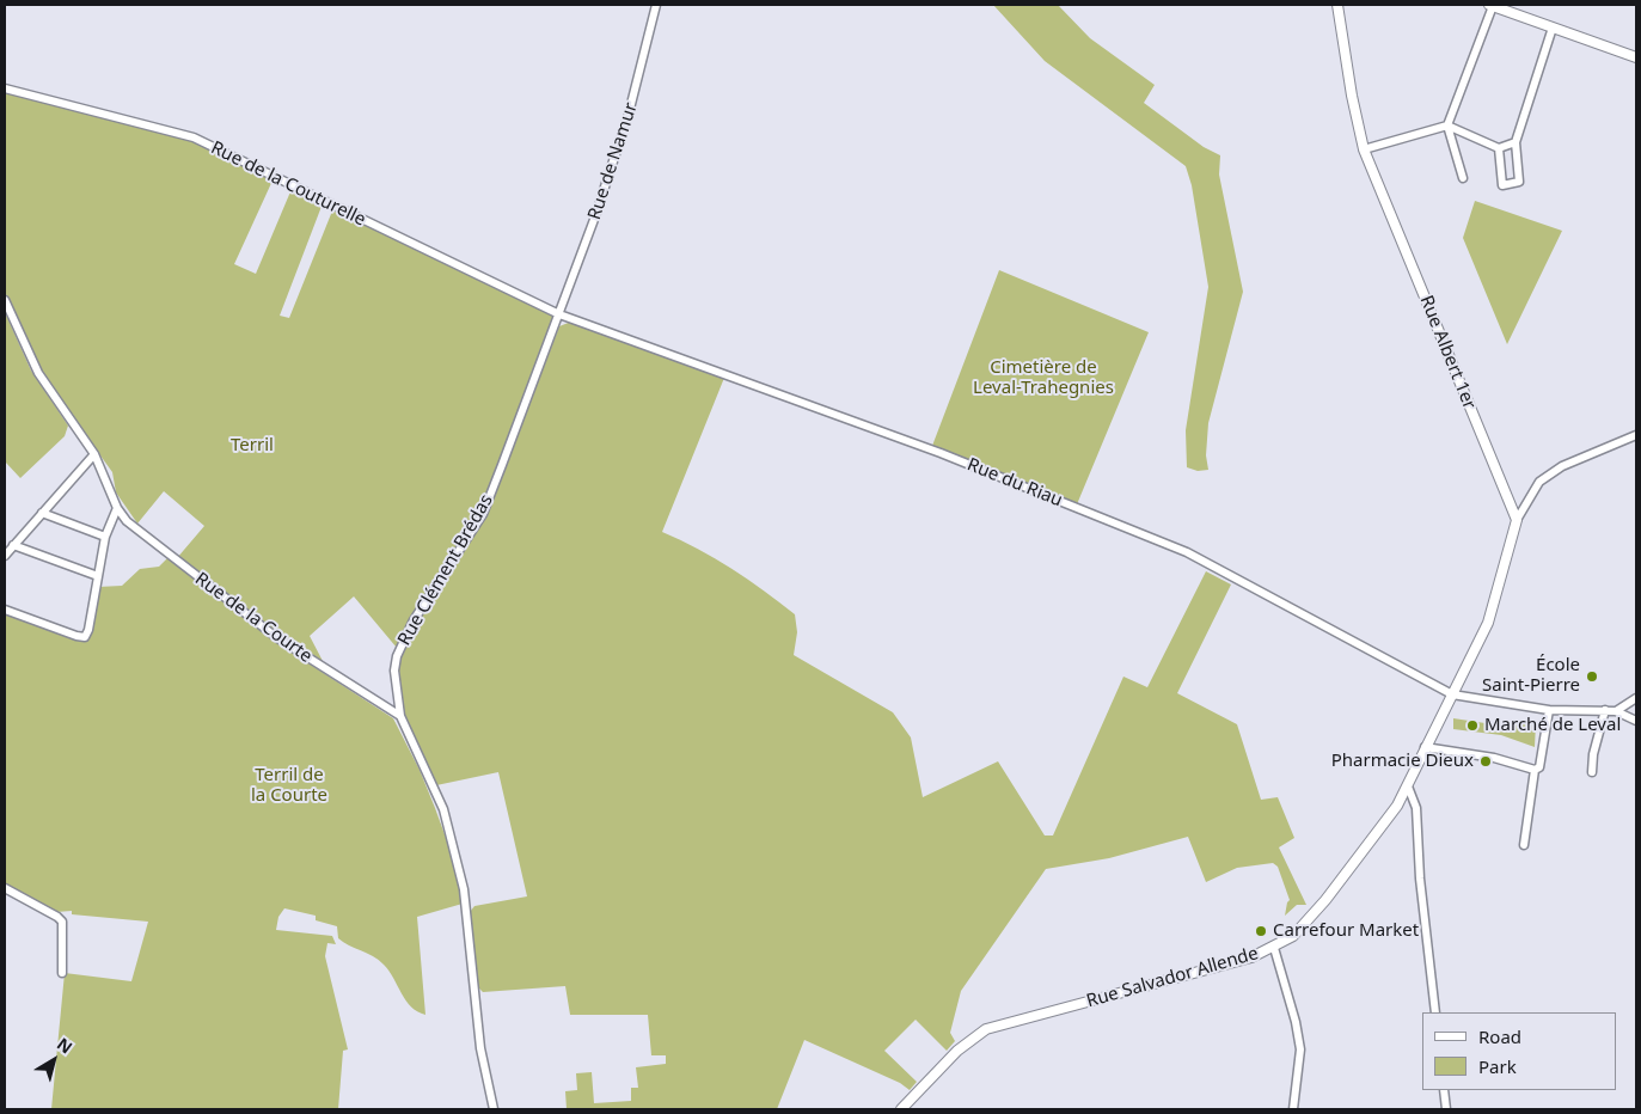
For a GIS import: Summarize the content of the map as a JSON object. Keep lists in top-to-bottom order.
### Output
{
  "streets": {
    "street": [
      "Rue de Namur",
      "Rue de la Couturelle",
      "Rue Albert 1er",
      "Rue du Riau",
      "Rue Clément Brédas",
      "Rue de la Courte",
      "Rue Salvador Allende"
    ]
  },
  "crossings": [
    ["Rue de Namur", "Rue de la Couturelle"],
    ["Rue de Namur", "Rue du Riau"],
    ["Rue de Namur", "Rue Clément Brédas"],
    ["Rue de la Couturelle", "Rue du Riau"],
    ["Rue de la Couturelle", "Rue Clément Brédas"],
    ["Rue du Riau", "Rue Clément Brédas"],
    ["Rue du Riau", "Rue Salvador Allende"],
    ["Rue Clément Brédas", "Rue de la Courte"]
  ],
  "parks": ["Cimetière de Leval-Trahegnies", "Terril", "Terril de la Courte"],
  "places": [
    "École Saint-Pierre",
    "Marché de Leval",
    "Pharmacie Dieux",
    "Carrefour Market"
  ],
  "legend": ["Road", "Park"],
  "north": "top right"
}
